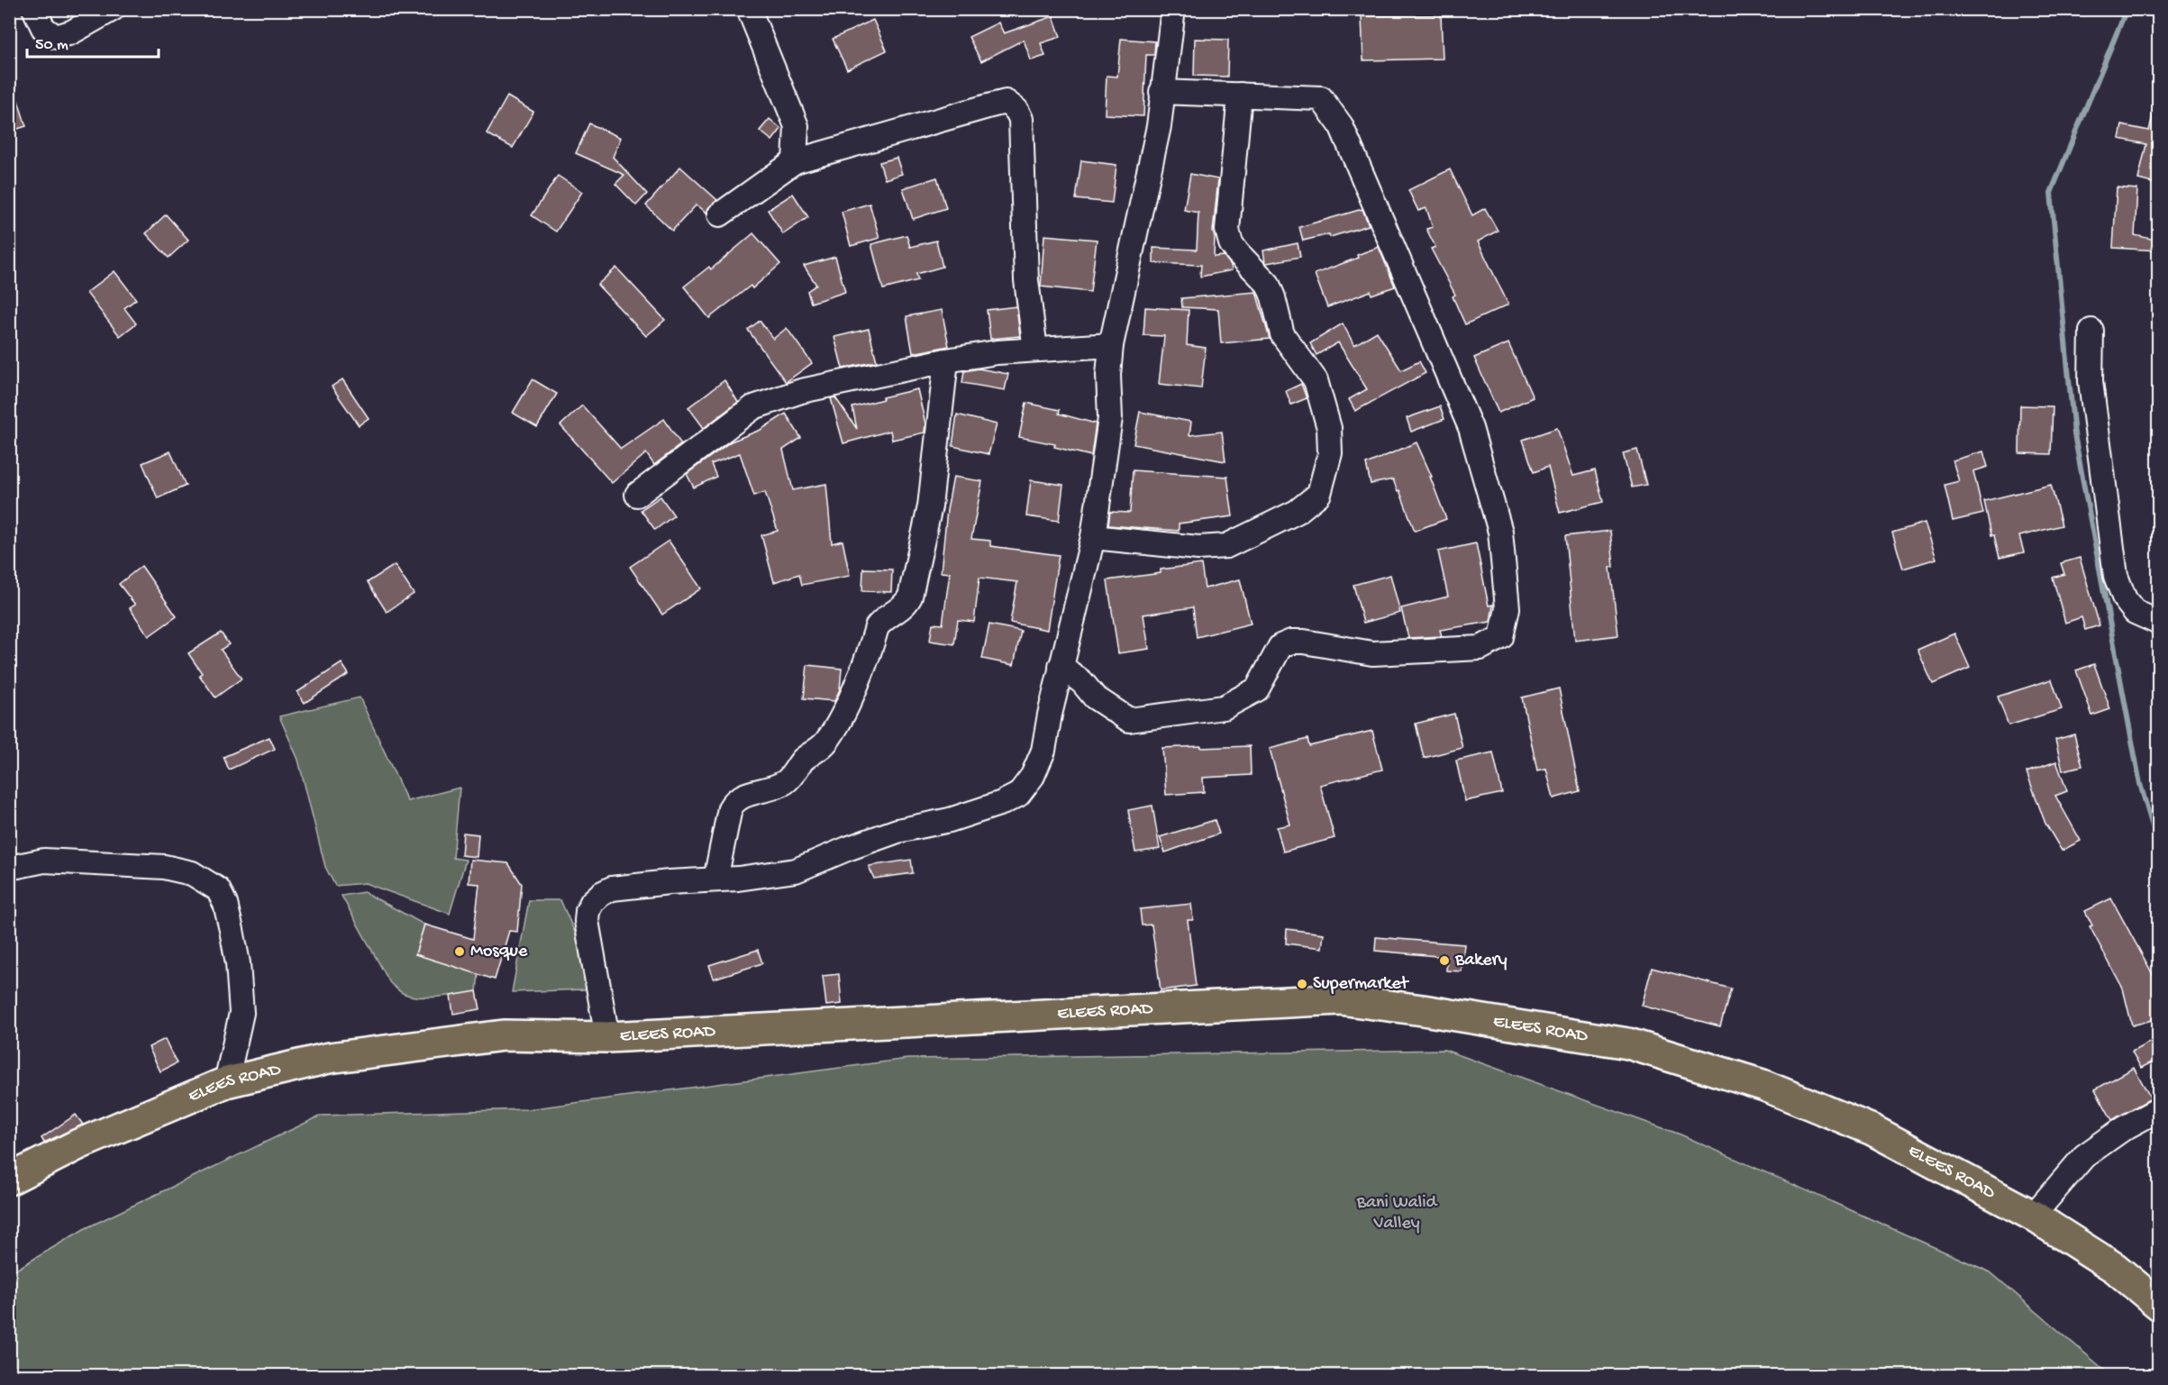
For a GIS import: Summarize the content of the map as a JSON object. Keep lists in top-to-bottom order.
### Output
{
  "streets": {
    "highway": ["ELEES ROAD"]
  },
  "parks": ["Bani Walid Valley"],
  "places": ["Mosque", "Bakery", "Supermarket"],
  "scale_bar": "50 m"
}
